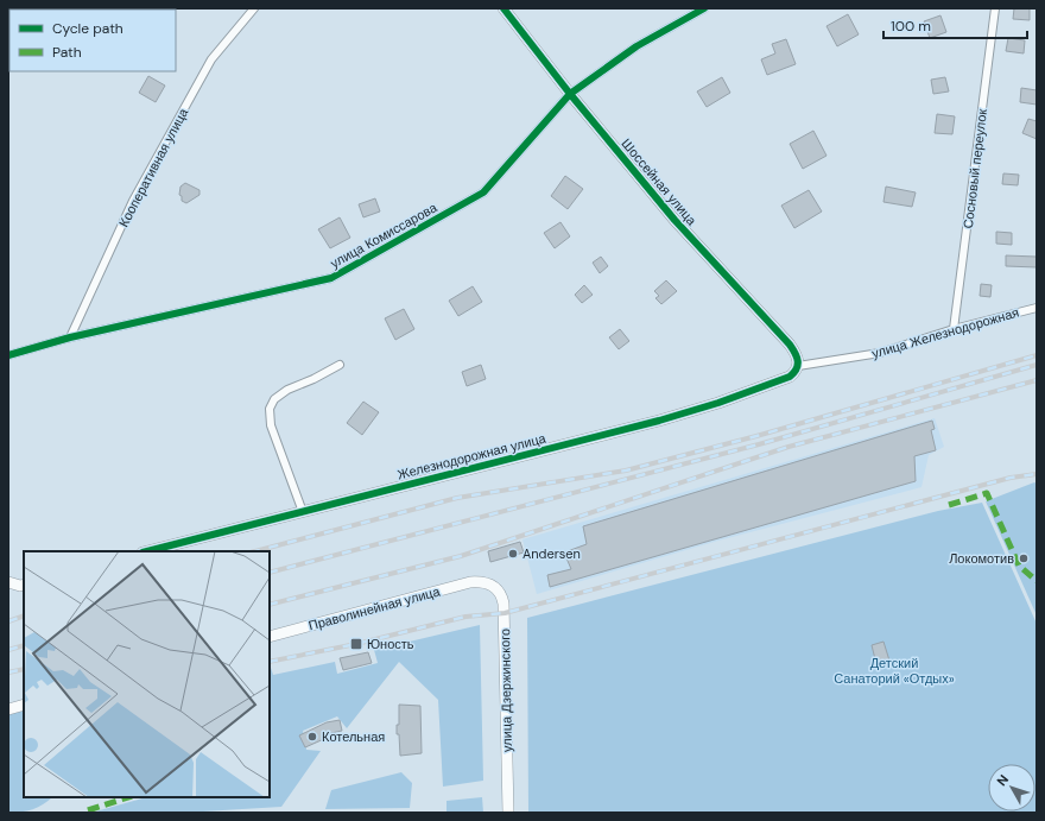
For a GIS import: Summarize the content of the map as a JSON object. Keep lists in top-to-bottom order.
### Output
{
  "streets": {
    "street": [
      "Кооперативная улица",
      "Сосновый переулок",
      "Шоссейная улица",
      "улица Комиссарова",
      "улица Железнодорожная",
      "Железнодорожная улица",
      "Праволинейная улица",
      "улица Дзержинского"
    ]
  },
  "crossings": [
    ["Кооперативная улица", "улица Комиссарова"],
    ["Сосновый переулок", "улица Железнодорожная"],
    ["Шоссейная улица", "улица Комиссарова"],
    ["Шоссейная улица", "улица Железнодорожная"],
    ["Шоссейная улица", "Железнодорожная улица"],
    ["улица Железнодорожная", "Железнодорожная улица"],
    ["Праволинейная улица", "улица Дзержинского"]
  ],
  "parks": ["Детский Санаторий «Отдых»"],
  "places": {
    "other": ["Andersen", "Локомотив", "Котельная"],
    "transit": ["Юность"]
  },
  "legend": ["Cycle path", "Path"],
  "scale_bar": "100 m",
  "north": "top left"
}
